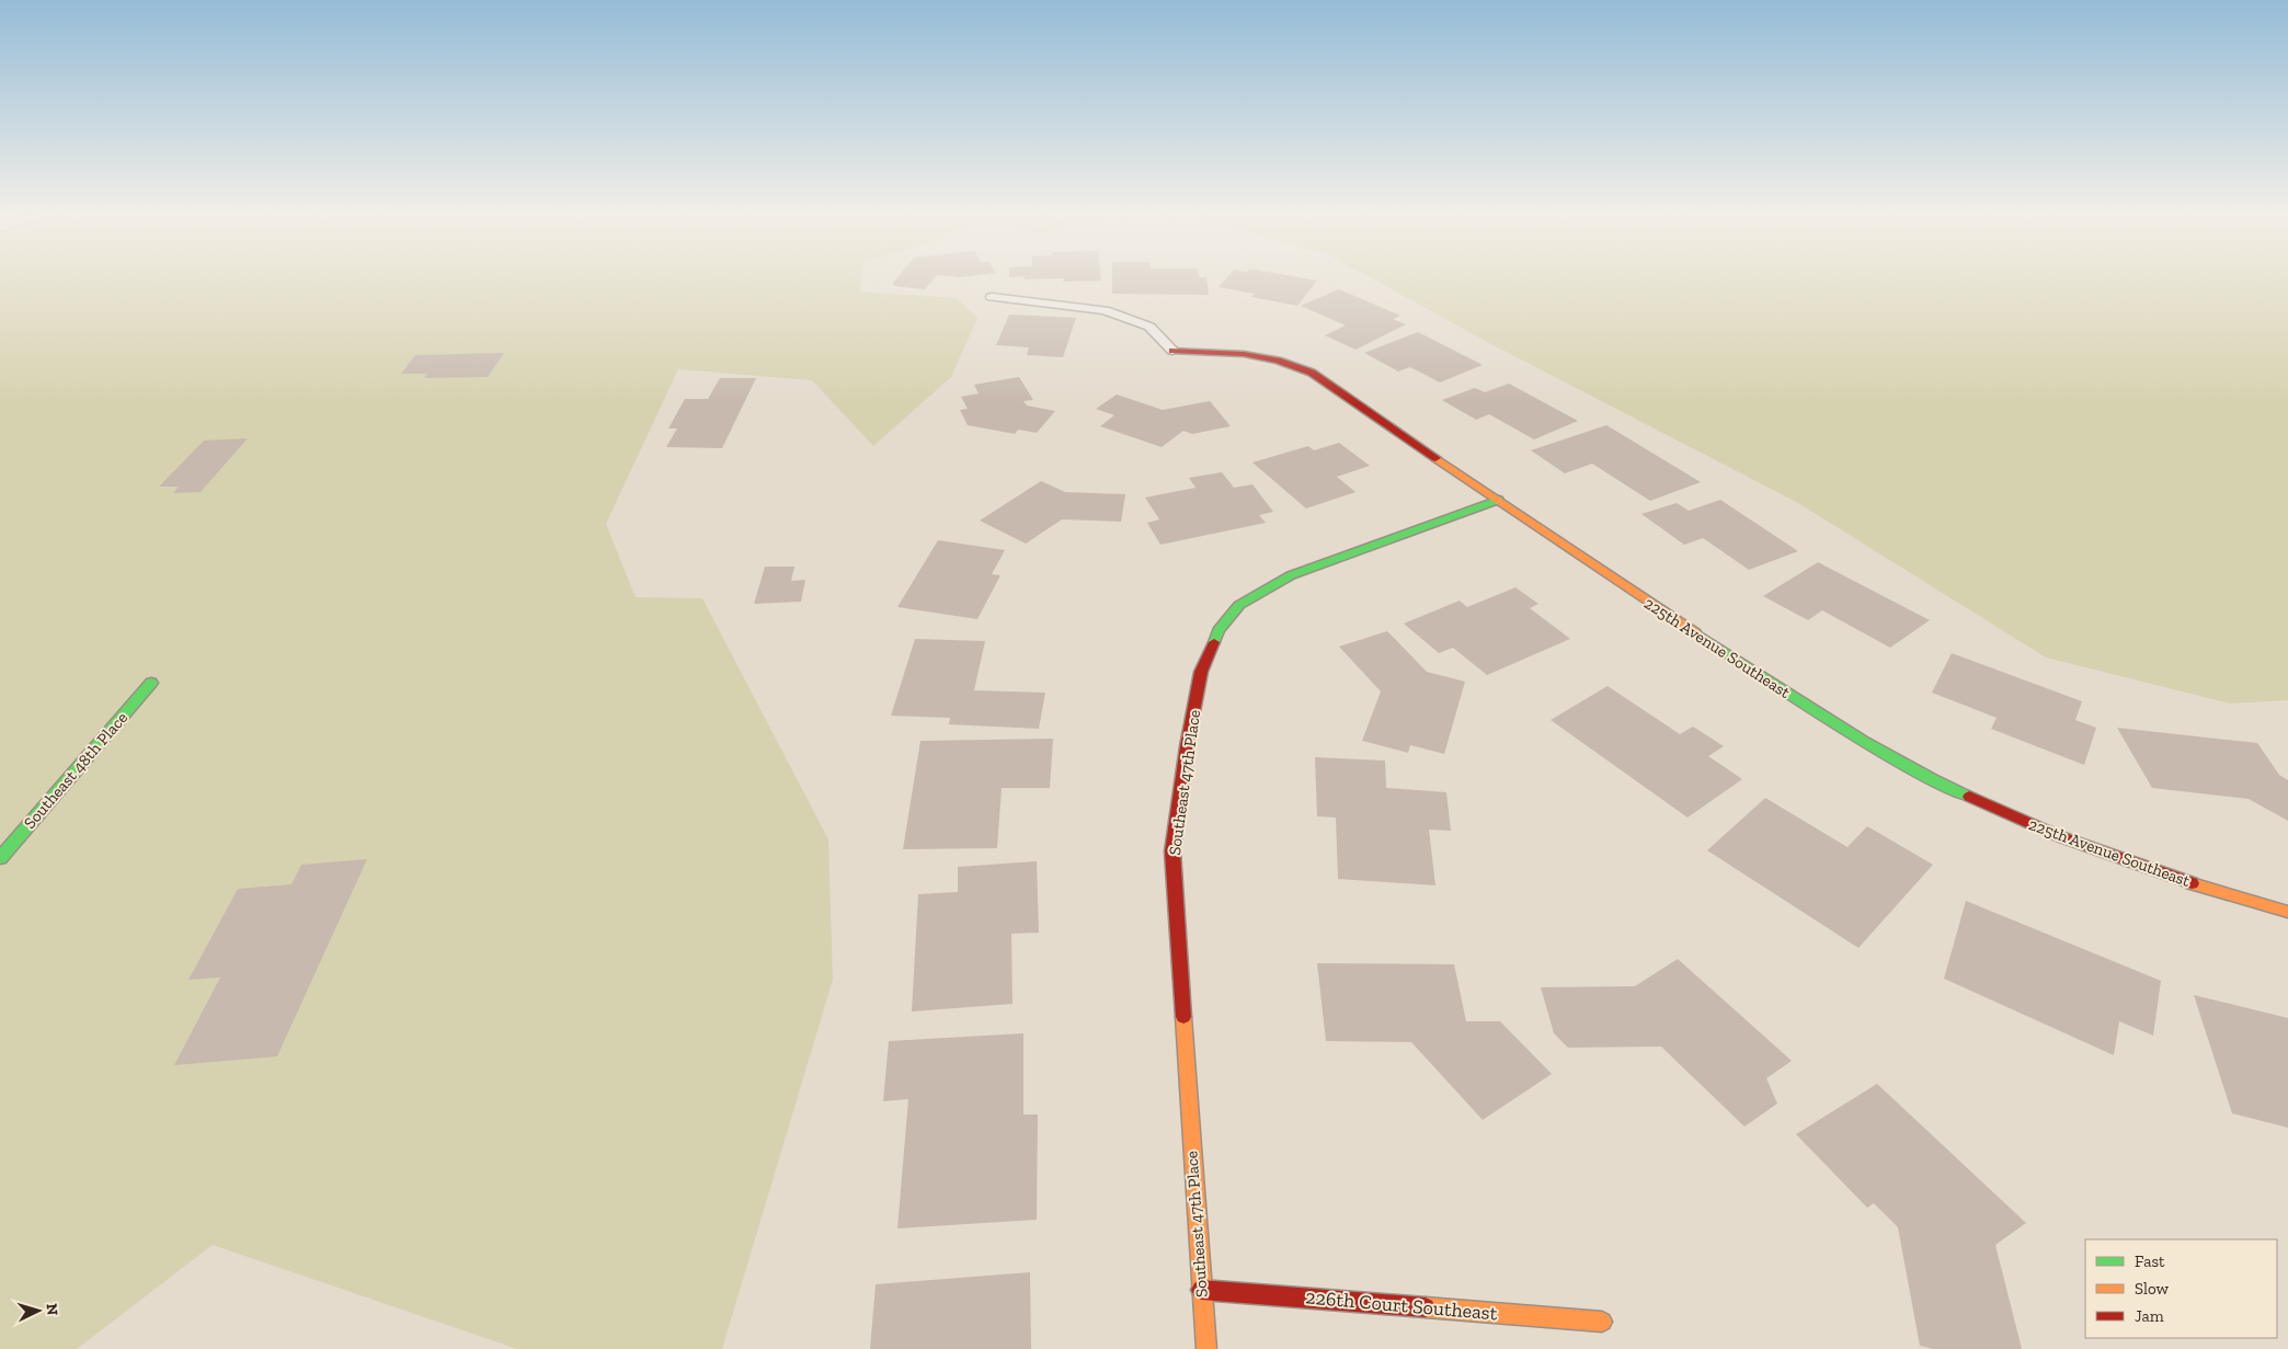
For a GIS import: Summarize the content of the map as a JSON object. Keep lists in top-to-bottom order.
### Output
{
  "streets": {
    "street": [
      "225th Avenue Southeast",
      "Southeast 48th Place",
      "Southeast 47th Place",
      "226th Court Southeast"
    ]
  },
  "crossings": [
    ["225th Avenue Southeast", "Southeast 47th Place"],
    ["Southeast 47th Place", "226th Court Southeast"]
  ],
  "legend": ["Fast", "Slow", "Jam"],
  "north": "right"
}
